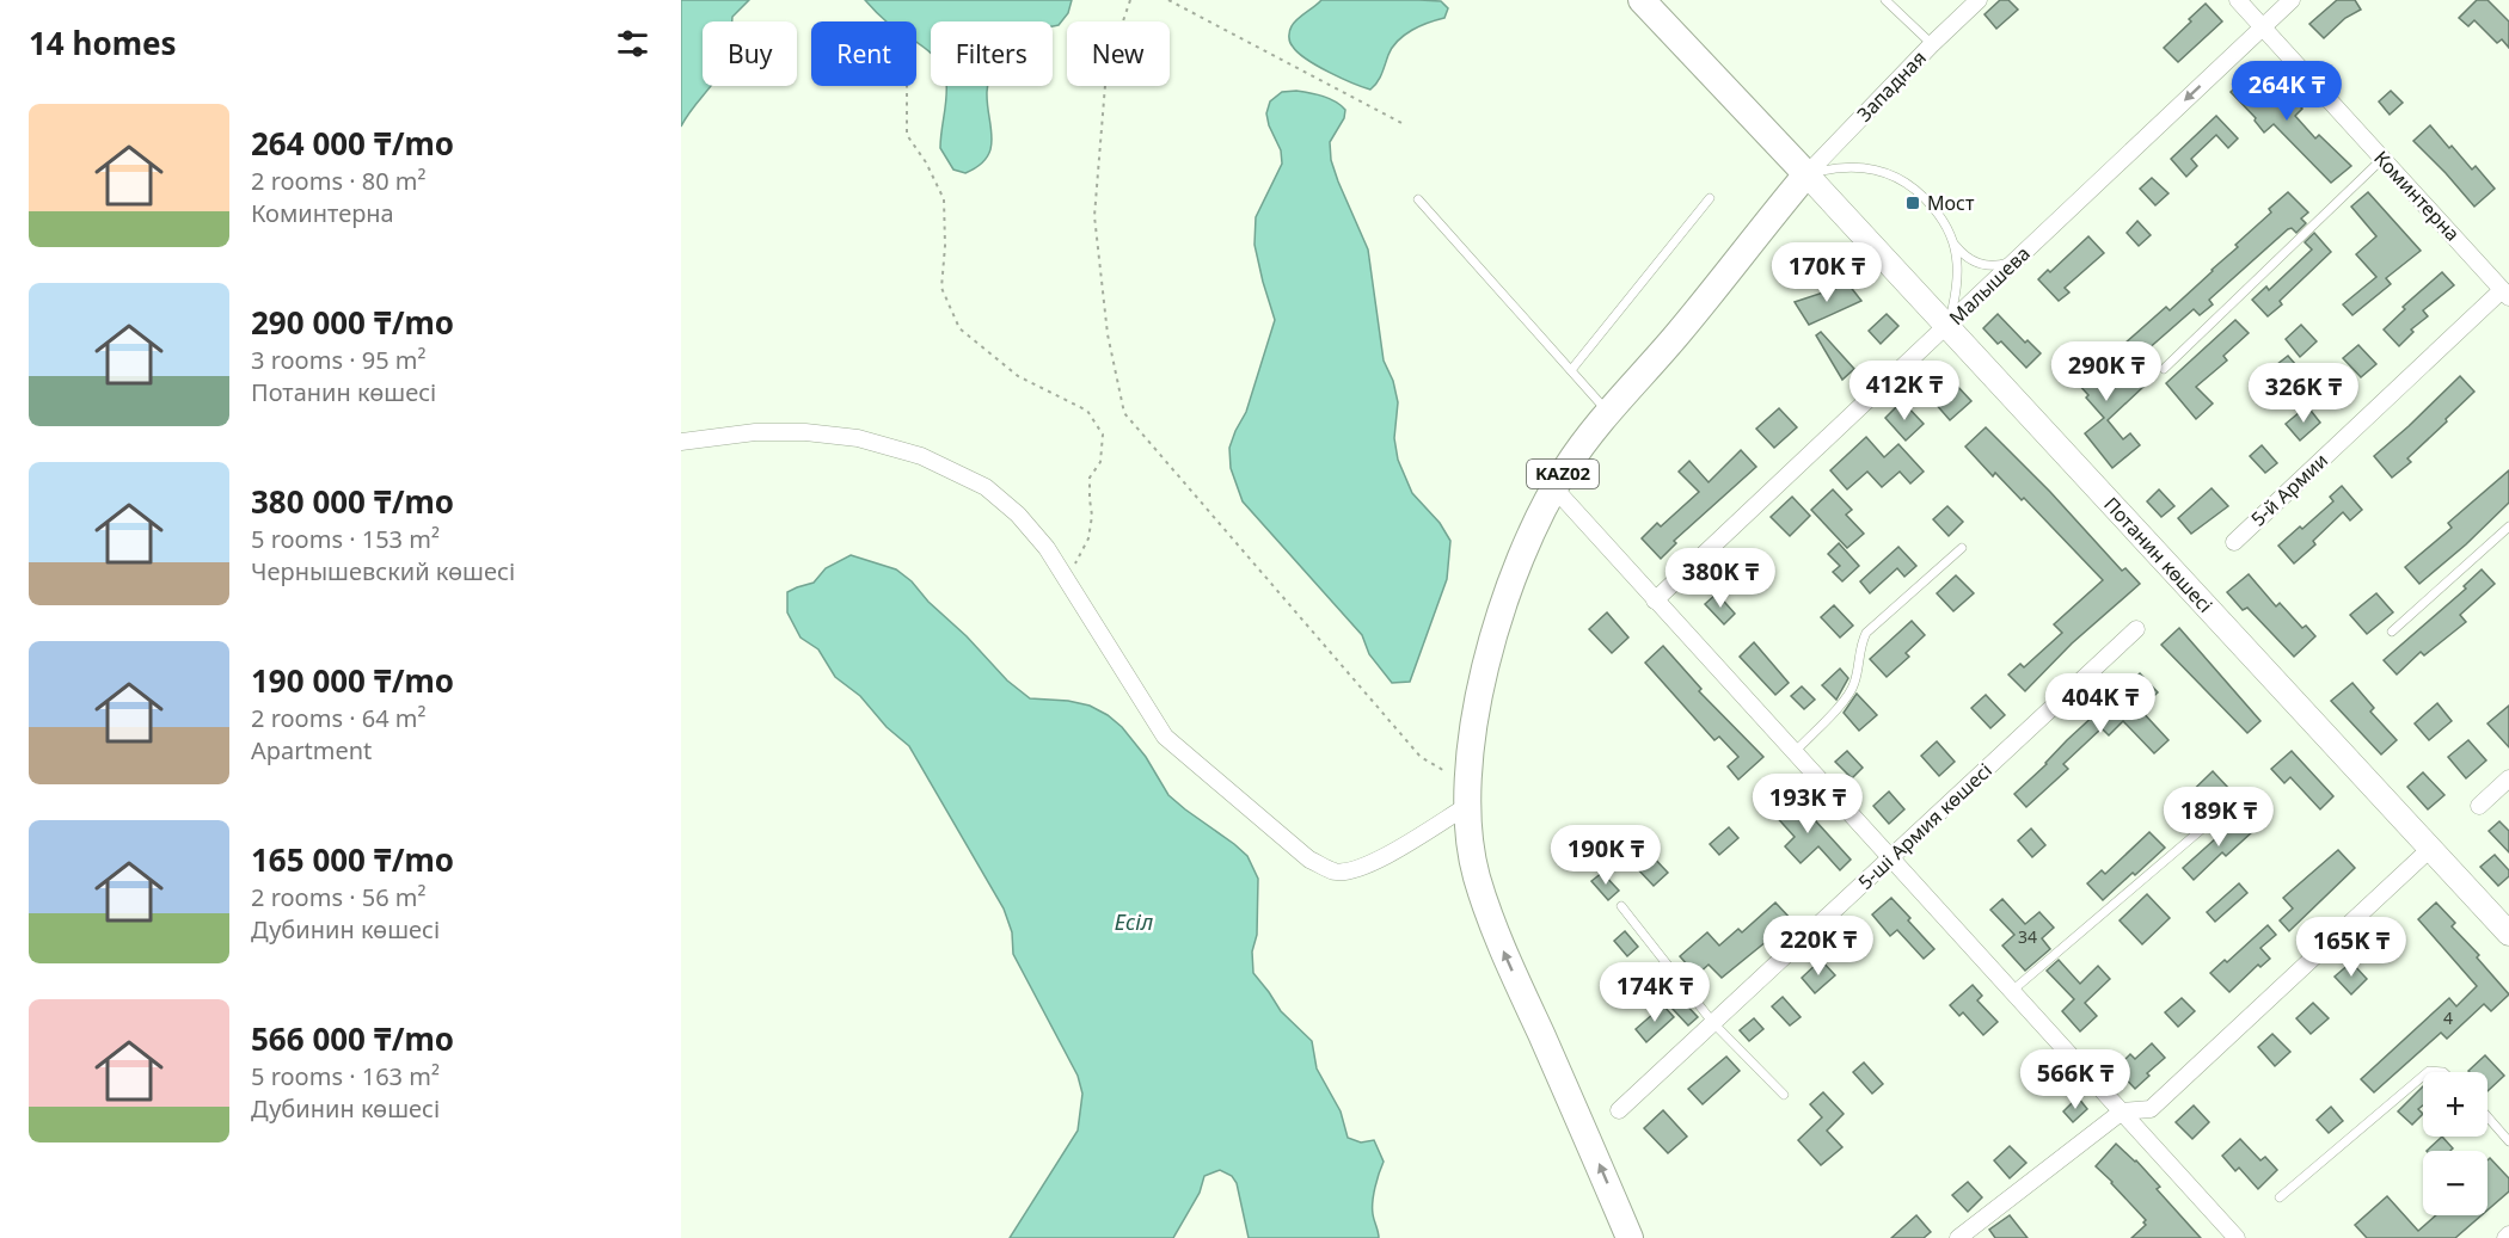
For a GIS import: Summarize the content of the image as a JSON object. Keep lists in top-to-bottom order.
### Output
{
  "streets": {
    "highway": ["KAZ02"],
    "main road": ["Потанин көшесі"],
    "street": [
      "Западная",
      "Коминтерна",
      "Малышева",
      "5-й Армии",
      "5-ші Армия көшесі"
    ]
  },
  "crossings": [
    ["Западная", "KAZ02"],
    ["Западная", "Потанин көшесі"],
    ["Коминтерна", "Малышева"],
    ["Коминтерна", "5-й Армии"],
    ["Малышева", "Потанин көшесі"],
    ["KAZ02", "Потанин көшесі"]
  ],
  "one_way": ["Малышева"],
  "water": ["Есіл"],
  "places": {
    "transit": ["Мост"]
  },
  "house_numbers": ["34", "4"],
  "page": {
    "heading": "14 homes",
    "chip": [
      "Buy",
      "Rent",
      "Filters",
      "New"
    ],
    "price": [
      "264K ₸",
      "170K ₸",
      "290K ₸",
      "412K ₸",
      "326K ₸",
      "380K ₸",
      "404K ₸",
      "193K ₸",
      "189K ₸",
      "190K ₸",
      "220K ₸",
      "165K ₸",
      "174K ₸",
      "566K ₸"
    ],
    "list": [
      {
        "name": "264 000 ₸/mo",
        "note": "2 rooms · 80 m² · Коминтерна"
      },
      {
        "name": "290 000 ₸/mo",
        "note": "3 rooms · 95 m² · Потанин көшесі"
      },
      {
        "name": "380 000 ₸/mo",
        "note": "5 rooms · 153 m² · Чернышевский көшесі"
      },
      {
        "name": "190 000 ₸/mo",
        "note": "2 rooms · 64 m² · Apartment"
      },
      {
        "name": "165 000 ₸/mo",
        "note": "2 rooms · 56 m² · Дубинин көшесі"
      },
      {
        "name": "566 000 ₸/mo",
        "note": "5 rooms · 163 m² · Дубинин көшесі"
      }
    ],
    "map_buttons": ["+", "−"]
  }
}
